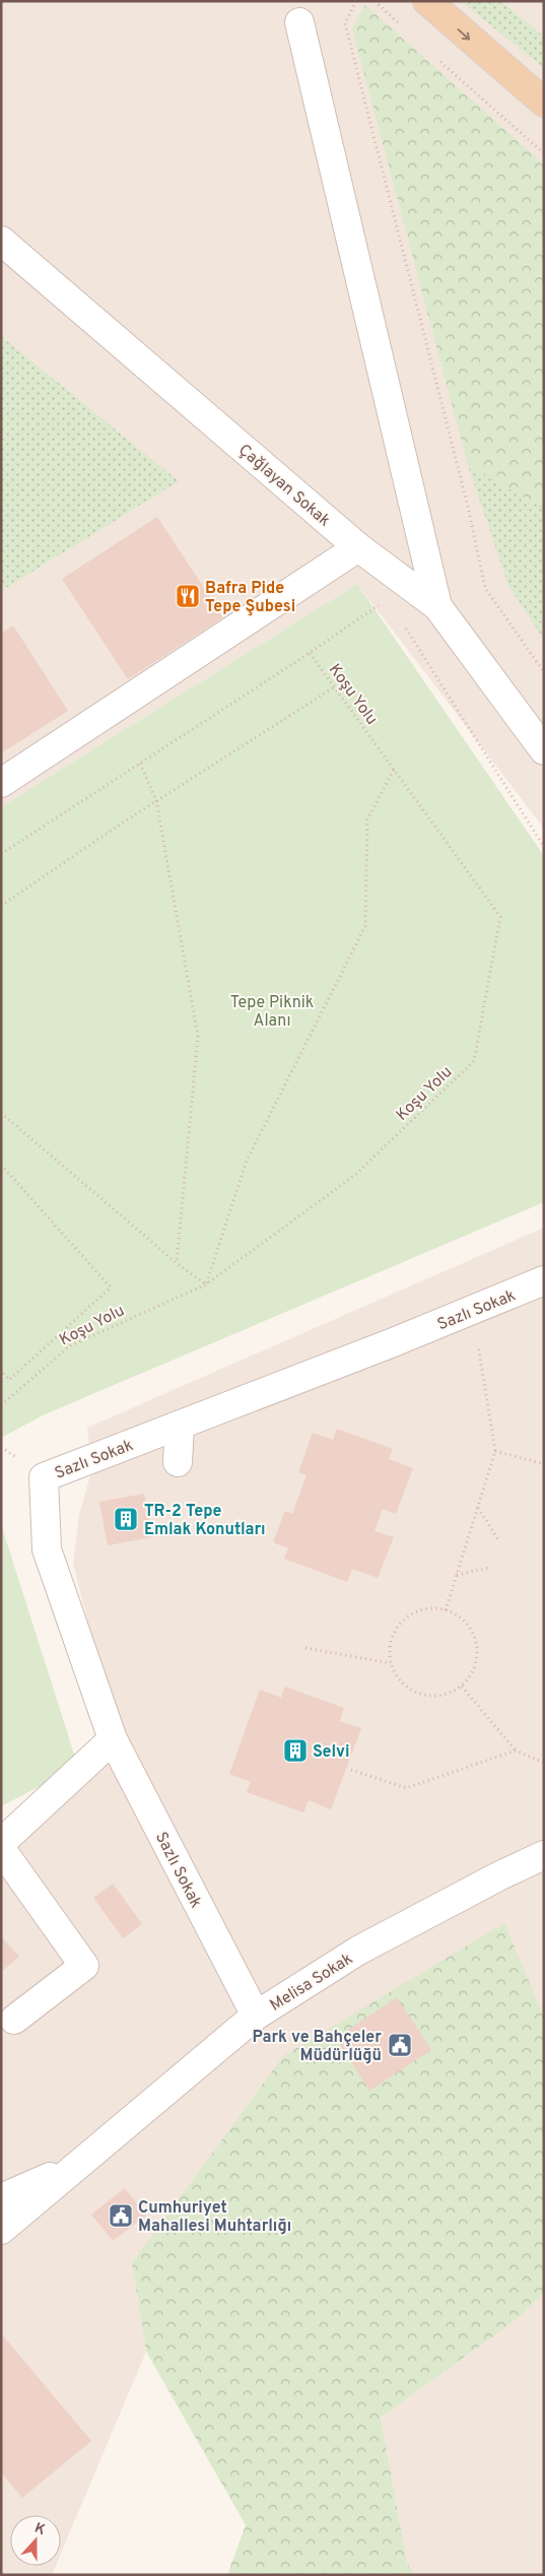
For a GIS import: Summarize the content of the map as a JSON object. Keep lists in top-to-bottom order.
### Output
{
  "streets": {
    "street": ["Çağlayan Sokak", "Sazlı Sokak", "Melisa Sokak"],
    "path": ["Koşu Yolu"]
  },
  "crossings": [
    ["Sazlı Sokak", "Melisa Sokak"]
  ],
  "parks": ["Tepe Piknik Alanı"],
  "places": {
    "restaurant": ["Bafra Pide Tepe Şubesi"],
    "building": ["TR-2 Tepe Emlak Konutları", "Selvi"],
    "public building": ["Park ve Bahçeler Müdürlüğü", "Cumhuriyet Mahallesi Muhtarlığı"]
  },
  "north": "top"
}
